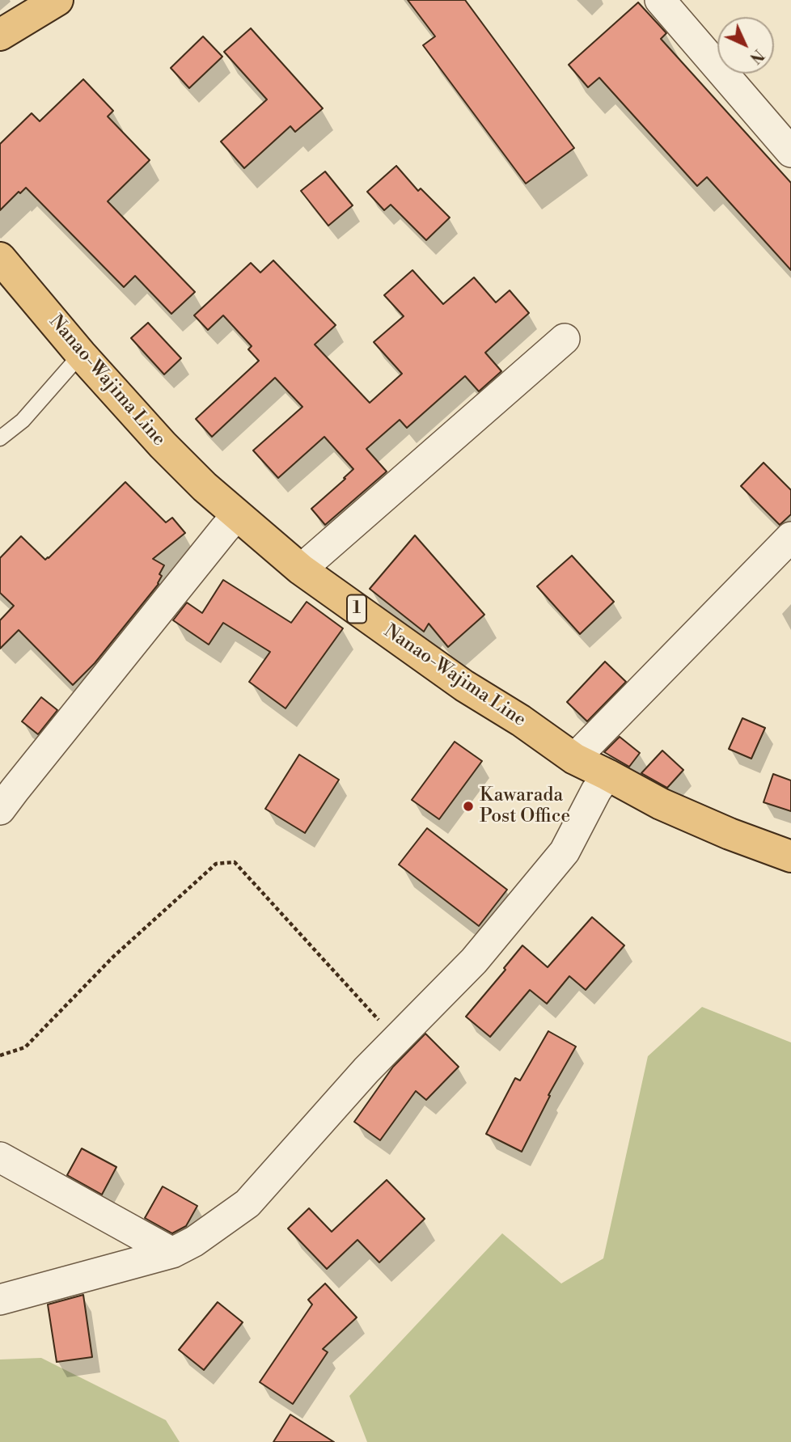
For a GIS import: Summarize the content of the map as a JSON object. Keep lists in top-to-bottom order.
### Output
{
  "streets": {
    "main road": ["Nanao-Wajima Line", "1"]
  },
  "places": ["Kawarada Post Office"],
  "north": "bottom right"
}
